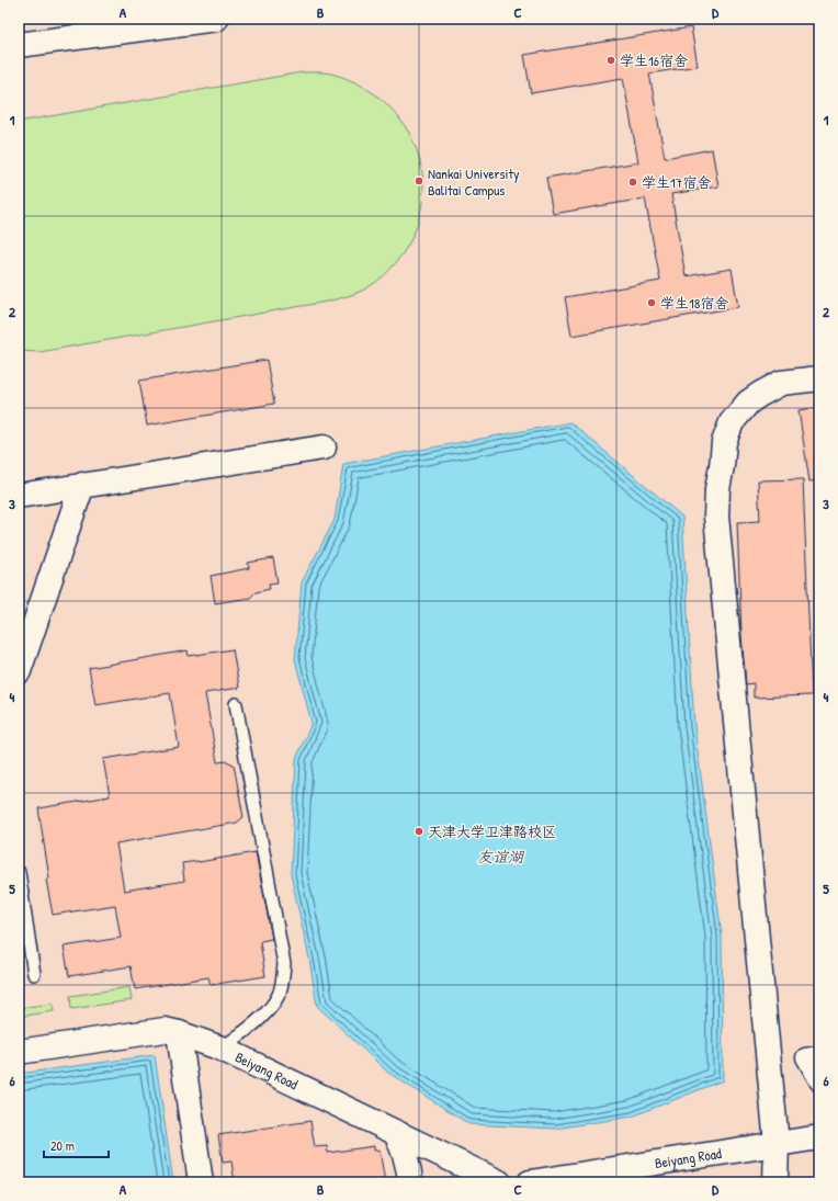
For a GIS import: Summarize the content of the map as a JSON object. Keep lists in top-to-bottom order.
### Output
{
  "streets": {
    "street": ["Beiyang Road"]
  },
  "water": ["友谊湖"],
  "places": [
    "学生16宿舍",
    "Nankai University Balitai Campus",
    "学生17宿舍",
    "学生18宿舍",
    "天津大学卫津路校区"
  ],
  "scale_bar": "20 m",
  "grid": {
    "columns": [
      "A",
      "B",
      "C",
      "D"
    ],
    "rows": [
      "1",
      "2",
      "3",
      "4",
      "5",
      "6"
    ]
  }
}
